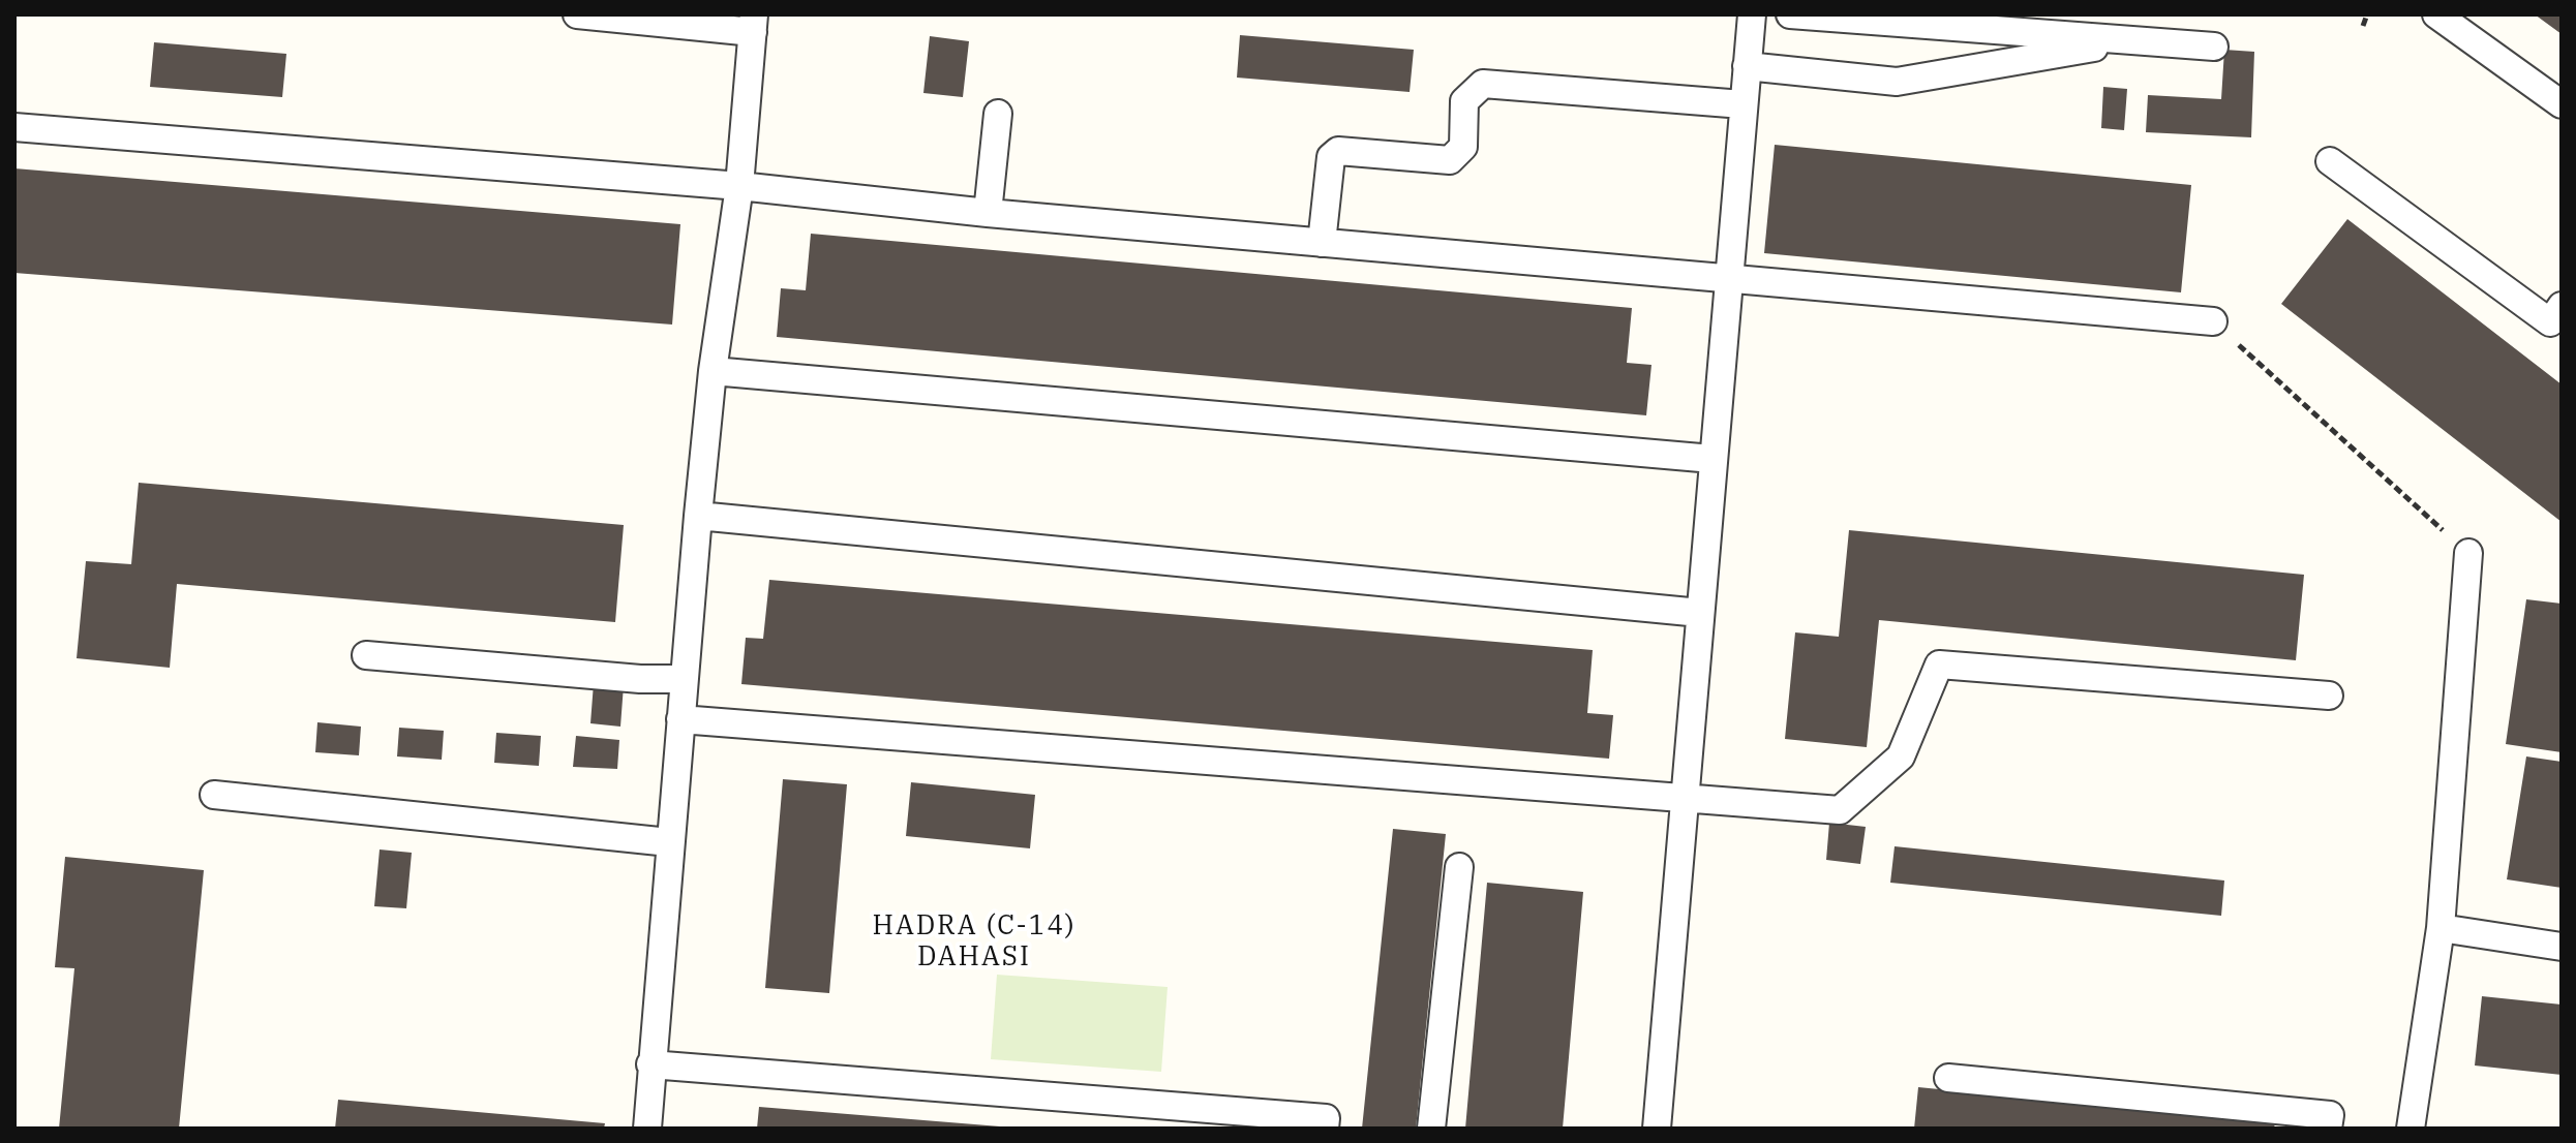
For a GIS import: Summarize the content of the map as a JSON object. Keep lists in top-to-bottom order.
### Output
{
  "districts": ["HADRA (C-14) DAHASI"]
}
